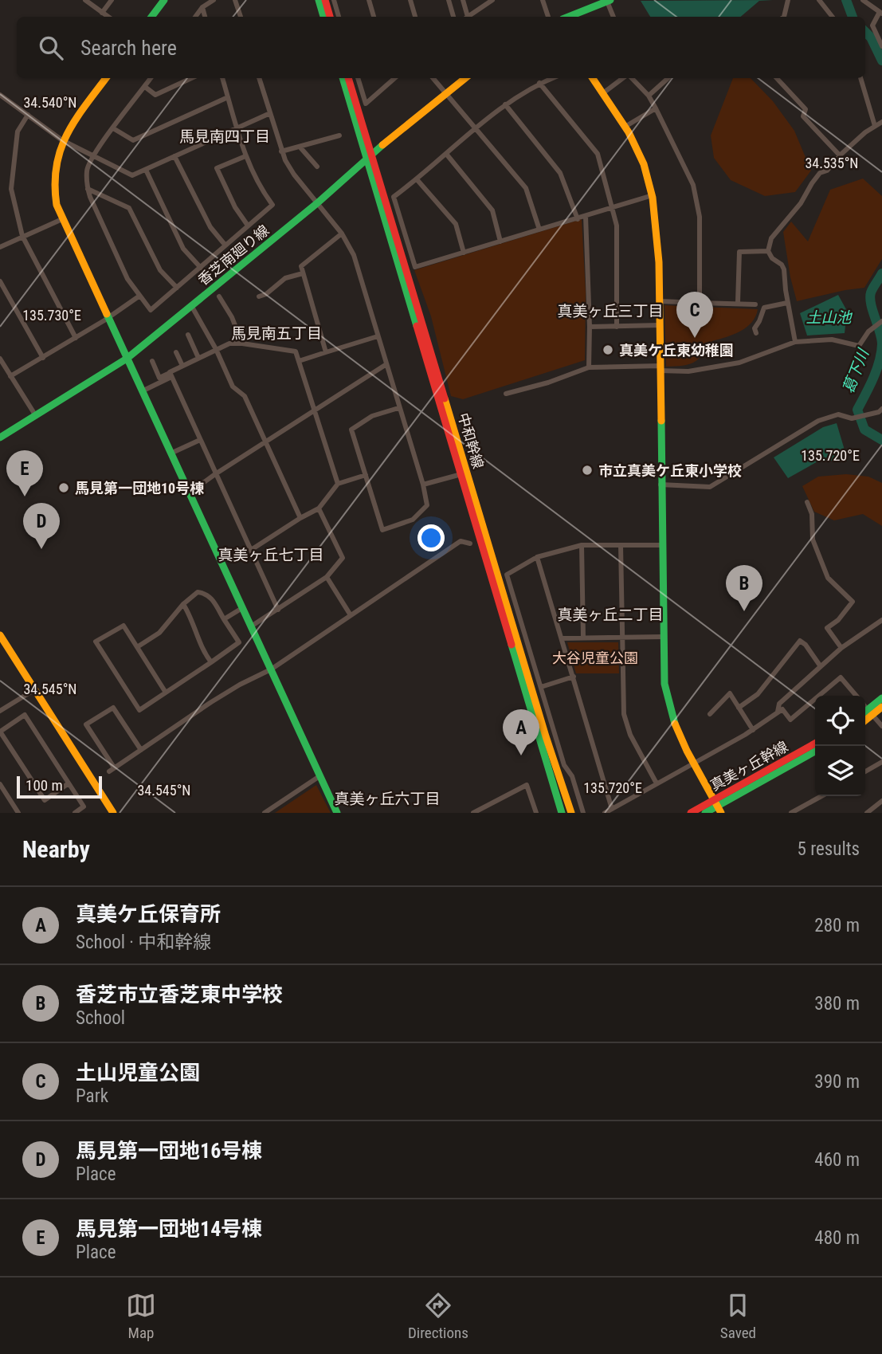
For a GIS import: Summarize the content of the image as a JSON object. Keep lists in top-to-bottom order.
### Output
{
  "streets": {
    "street": ["香芝南廻り線", "中和幹線", "真美ヶ丘幹線"]
  },
  "crossings": [
    ["香芝南廻り線", "中和幹線"]
  ],
  "districts": [
    "馬見南四丁目",
    "真美ヶ丘三丁目",
    "馬見南五丁目",
    "真美ヶ丘七丁目",
    "真美ヶ丘二丁目",
    "真美ヶ丘六丁目"
  ],
  "water": ["土山池", "葛下川"],
  "parks": ["大谷児童公園"],
  "places": ["真美ケ丘東幼稚園", "市立真美ケ丘東小学校", "馬見第一団地10号棟"],
  "scale_bar": "100 m",
  "page": {
    "search": "Search here",
    "pins": [
      "C",
      "E",
      "D",
      "B",
      "A"
    ],
    "scale": "100 m",
    "heading": ["Nearby", "5 results"],
    "list": [
      {
        "mark": "A",
        "name": "真美ケ丘保育所",
        "note": "School · 中和幹線",
        "value": "280 m"
      },
      {
        "mark": "B",
        "name": "香芝市立香芝東中学校",
        "note": "School",
        "value": "380 m"
      },
      {
        "mark": "C",
        "name": "土山児童公園",
        "note": "Park",
        "value": "390 m"
      },
      {
        "mark": "D",
        "name": "馬見第一団地16号棟",
        "note": "Place",
        "value": "460 m"
      },
      {
        "mark": "E",
        "name": "馬見第一団地14号棟",
        "note": "Place",
        "value": "480 m"
      }
    ],
    "nav": ["Map", "Directions", "Saved"]
  },
  "coordinates": [
    "34.540°N",
    "34.535°N",
    "135.730°E",
    "135.720°E",
    "34.545°N"
  ]
}
